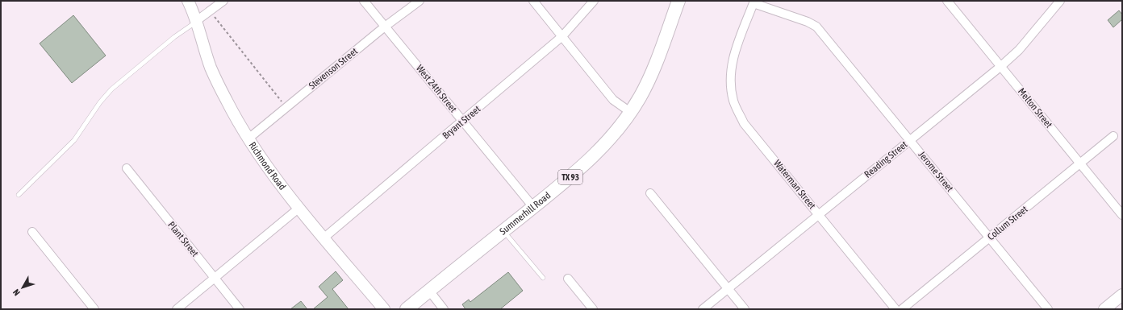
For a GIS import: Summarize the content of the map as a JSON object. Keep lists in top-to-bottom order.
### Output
{
  "streets": {
    "main road": ["TX 93", "Summerhill Road"],
    "street": [
      "Stevenson Street",
      "West 24th Street",
      "Melton Street",
      "Bryant Street",
      "Reading Street",
      "Richmond Road",
      "Jerome Street",
      "Waterman Street",
      "Collum Street",
      "Plant Street"
    ]
  },
  "crossings": [
    ["Stevenson Street", "West 24th Street"],
    ["Stevenson Street", "Richmond Road"],
    ["West 24th Street", "Bryant Street"],
    ["West 24th Street", "Summerhill Road"],
    ["Melton Street", "Reading Street"],
    ["Melton Street", "Collum Street"],
    ["Bryant Street", "Richmond Road"],
    ["Reading Street", "Jerome Street"],
    ["Reading Street", "Waterman Street"],
    ["Jerome Street", "Waterman Street"],
    ["Jerome Street", "Collum Street"]
  ],
  "north": "bottom left"
}
